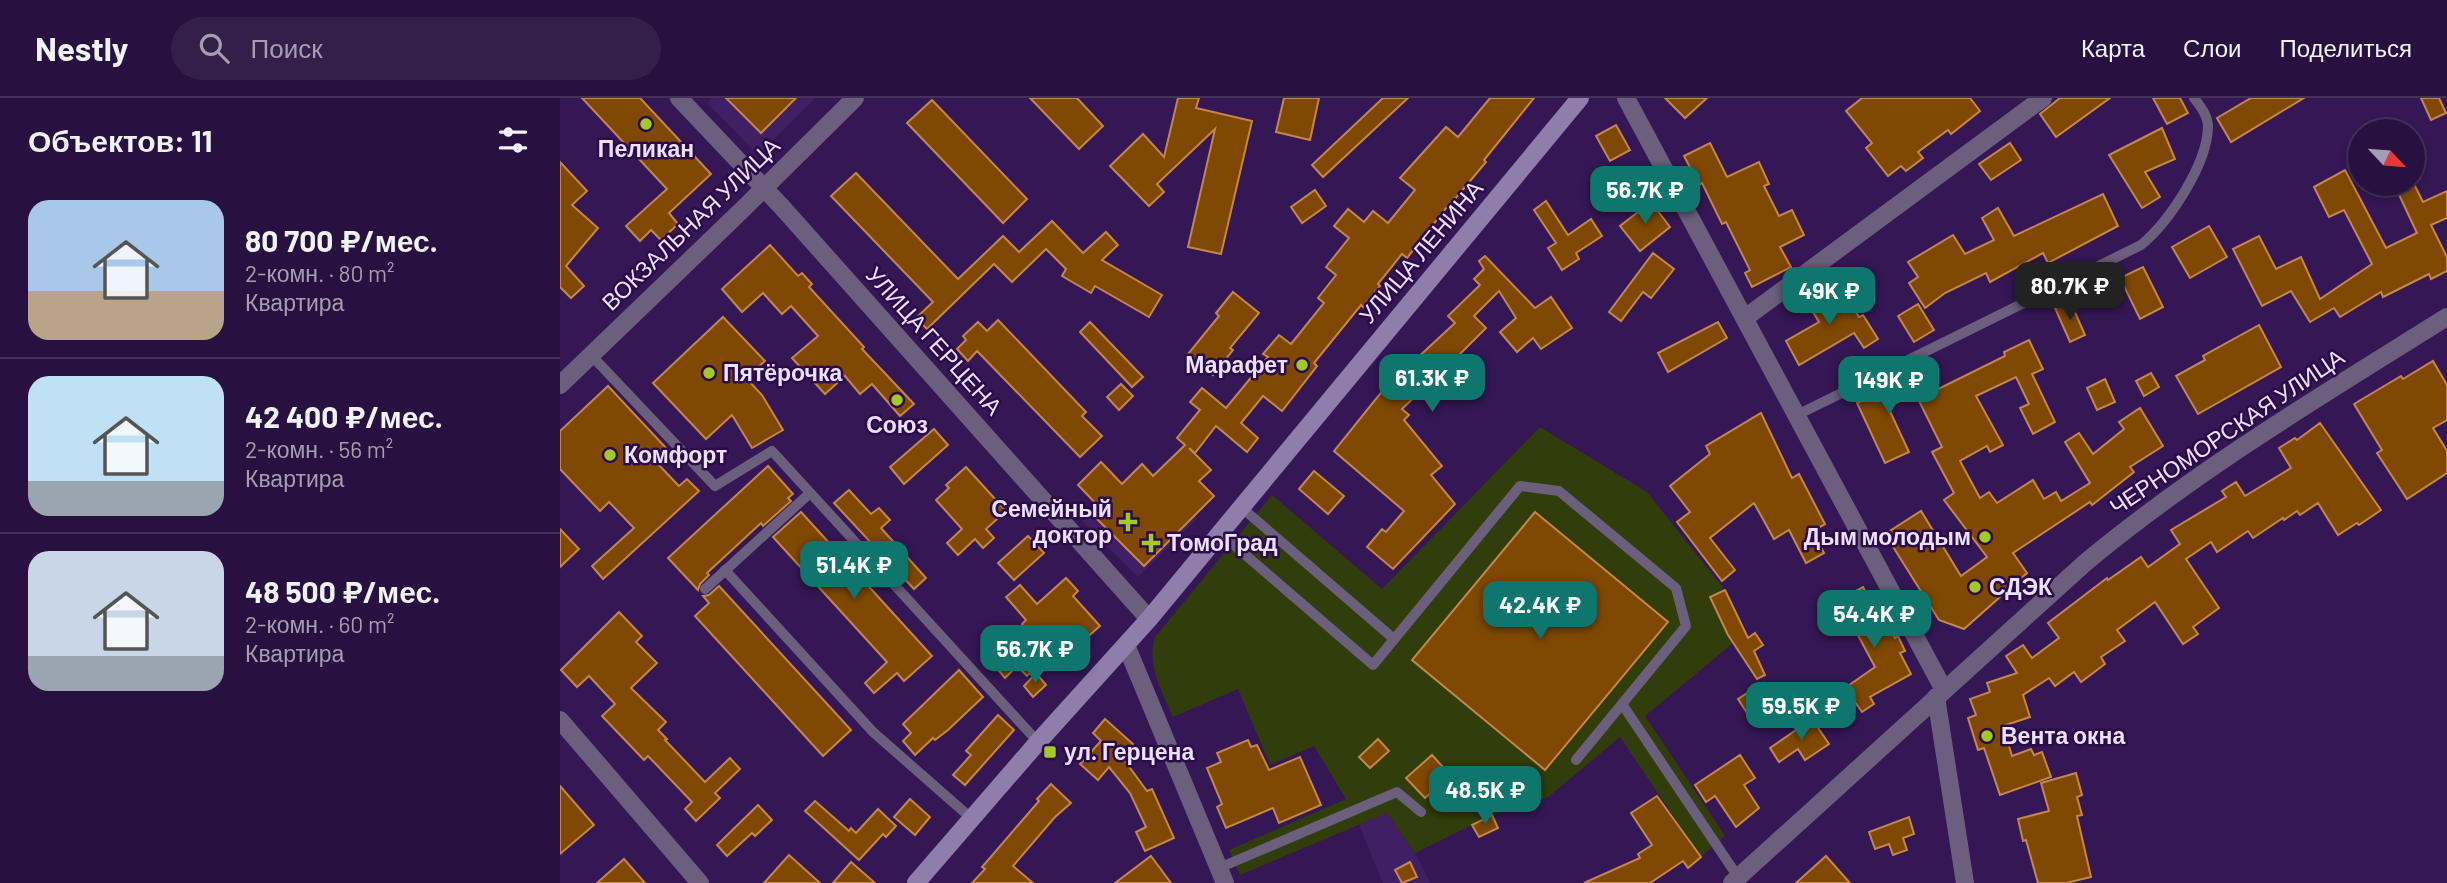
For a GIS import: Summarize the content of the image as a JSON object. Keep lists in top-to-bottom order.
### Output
{
  "streets": {
    "main road": ["УЛИЦА ЛЕНИНА"],
    "street": ["ВОКЗАЛЬНАЯ УЛИЦА", "УЛИЦА ГЕРЦЕНА", "ЧЕРНОМОРСКАЯ УЛИЦА"]
  },
  "crossings": [
    ["ВОКЗАЛЬНАЯ УЛИЦА", "УЛИЦА ГЕРЦЕНА"],
    ["УЛИЦА ЛЕНИНА", "УЛИЦА ГЕРЦЕНА"]
  ],
  "places": {
    "other": [
      "Пеликан",
      "Марафет",
      "Пятёрочка",
      "Союз",
      "Комфорт",
      "Дым молодым",
      "СДЭК",
      "Вента окна"
    ],
    "health": ["Семейный доктор", "ТомоГрад"],
    "transit": ["ул. Герцена"]
  },
  "north": "bottom right",
  "page": {
    "header": "Nestly",
    "search": "Поиск",
    "nav": ["Карта", "Слои", "Поделиться"],
    "heading": "Объектов: 11",
    "price": [
      "56.7K ₽",
      "80.7K ₽",
      "49K ₽",
      "61.3K ₽",
      "149K ₽",
      "51.4K ₽",
      "42.4K ₽",
      "54.4K ₽",
      "56.7K ₽",
      "59.5K ₽",
      "48.5K ₽"
    ],
    "list": [
      {
        "name": "80 700 ₽/мес.",
        "note": "2-комн. · 80 m² · Квартира"
      },
      {
        "name": "42 400 ₽/мес.",
        "note": "2-комн. · 56 m² · Квартира"
      },
      {
        "name": "48 500 ₽/мес.",
        "note": "2-комн. · 60 m² · Квартира"
      }
    ]
  }
}
